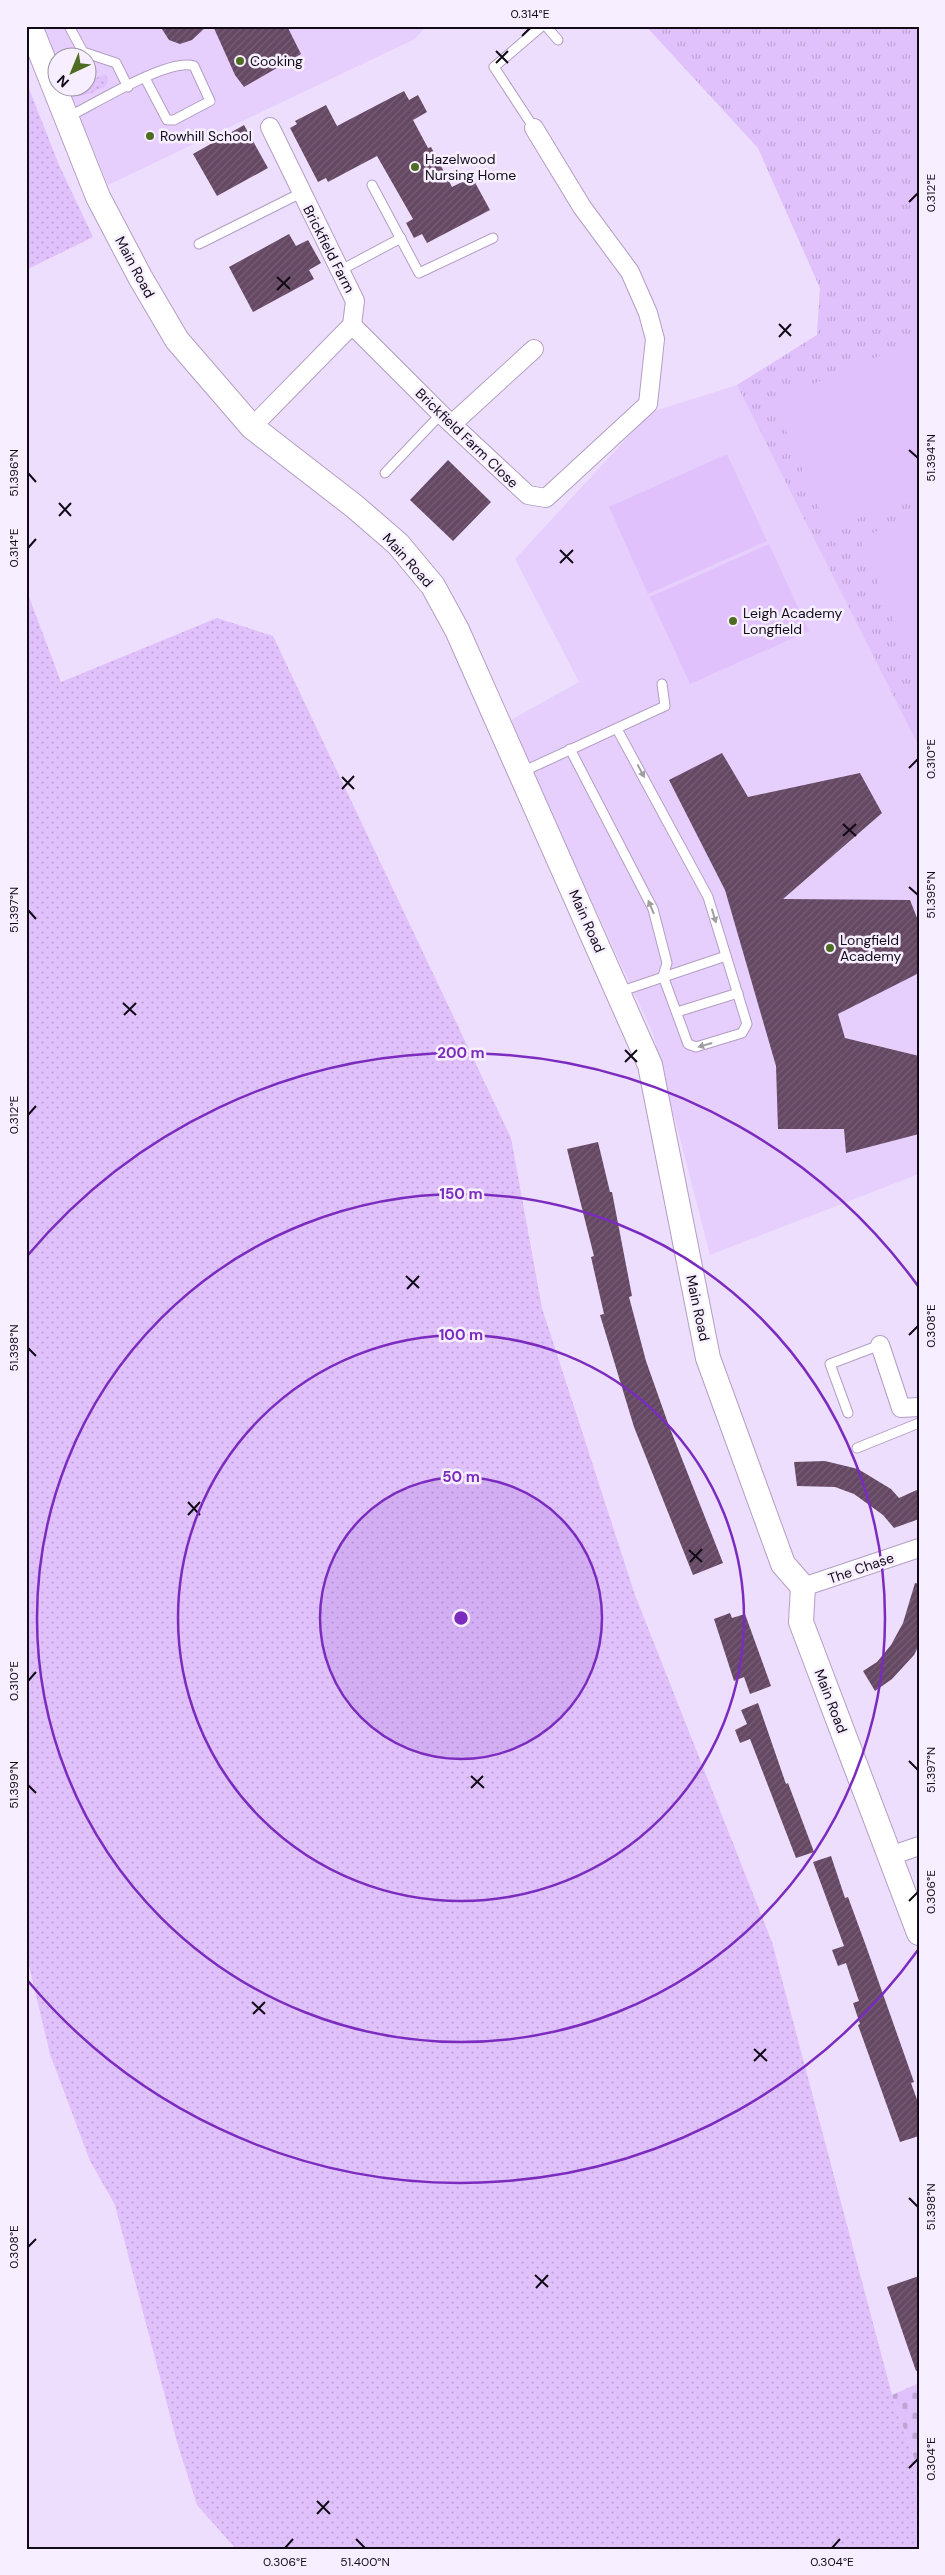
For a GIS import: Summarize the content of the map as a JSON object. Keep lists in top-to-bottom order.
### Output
{
  "streets": {
    "main road": ["Main Road"],
    "street": ["Brickfield Farm", "Brickfield Farm Close", "The Chase"]
  },
  "crossings": [
    ["Brickfield Farm", "Brickfield Farm Close"],
    ["Main Road", "The Chase"]
  ],
  "places": [
    "Cooking",
    "Rowhill School",
    "Hazelwood Nursing Home",
    "Leigh Academy Longfield",
    "Longfield Academy"
  ],
  "north": "bottom left",
  "coordinates": [
    "0.314°E",
    "0.312°E",
    "51.394°N",
    "51.396°N",
    "0.310°E",
    "51.395°N",
    "51.397°N",
    "0.308°E",
    "51.398°N",
    "51.399°N",
    "0.306°E",
    "0.304°E",
    "51.400°N"
  ],
  "rings": [
    "200 m",
    "150 m",
    "100 m",
    "50 m"
  ]
}
